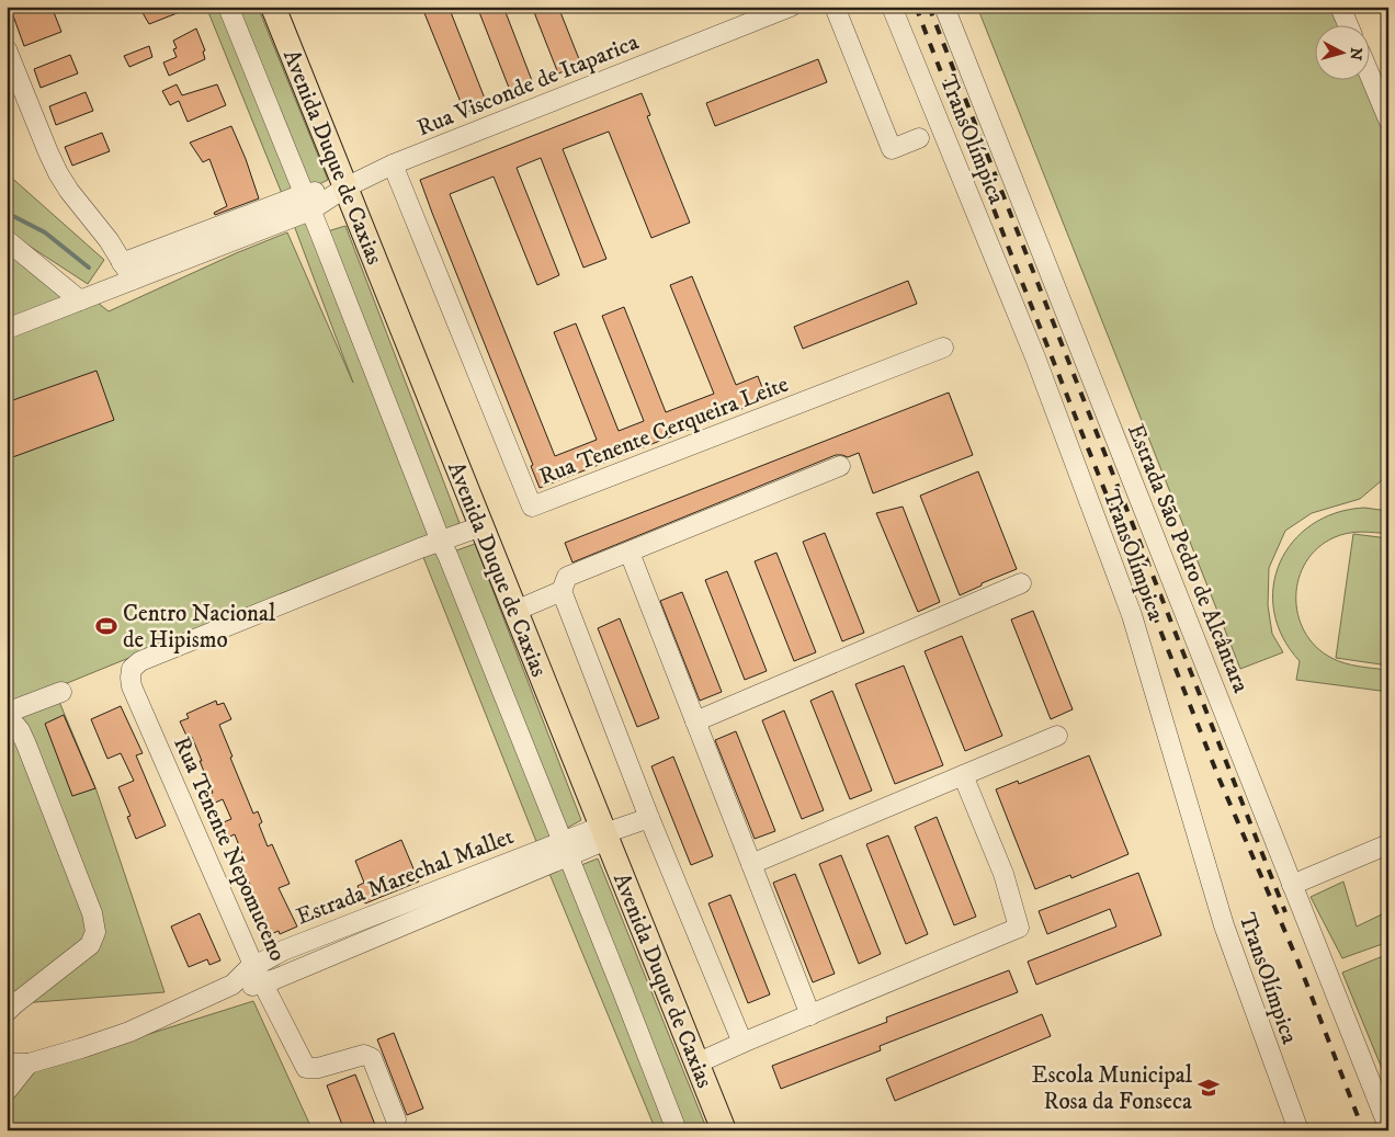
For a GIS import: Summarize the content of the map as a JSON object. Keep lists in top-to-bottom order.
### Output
{
  "streets": {
    "main road": ["Avenida Duque de Caxias"],
    "street": [
      "Rua Visconde de Itaparica",
      "TransOlímpica",
      "Rua Tenente Cerqueira Leite",
      "Estrada São Pedro de Alcântara",
      "Rua Tenente Nepomuceno",
      "Estrada Marechal Mallet"
    ]
  },
  "crossings": [
    ["Rua Visconde de Itaparica", "Avenida Duque de Caxias"],
    ["Rua Visconde de Itaparica", "Rua Tenente Cerqueira Leite"],
    ["Avenida Duque de Caxias", "Estrada Marechal Mallet"],
    ["Rua Tenente Nepomuceno", "Estrada Marechal Mallet"]
  ],
  "places": {
    "sports": ["Centro Nacional de Hipismo"],
    "school or university": ["Escola Municipal Rosa da Fonseca"]
  },
  "north": "right"
}
